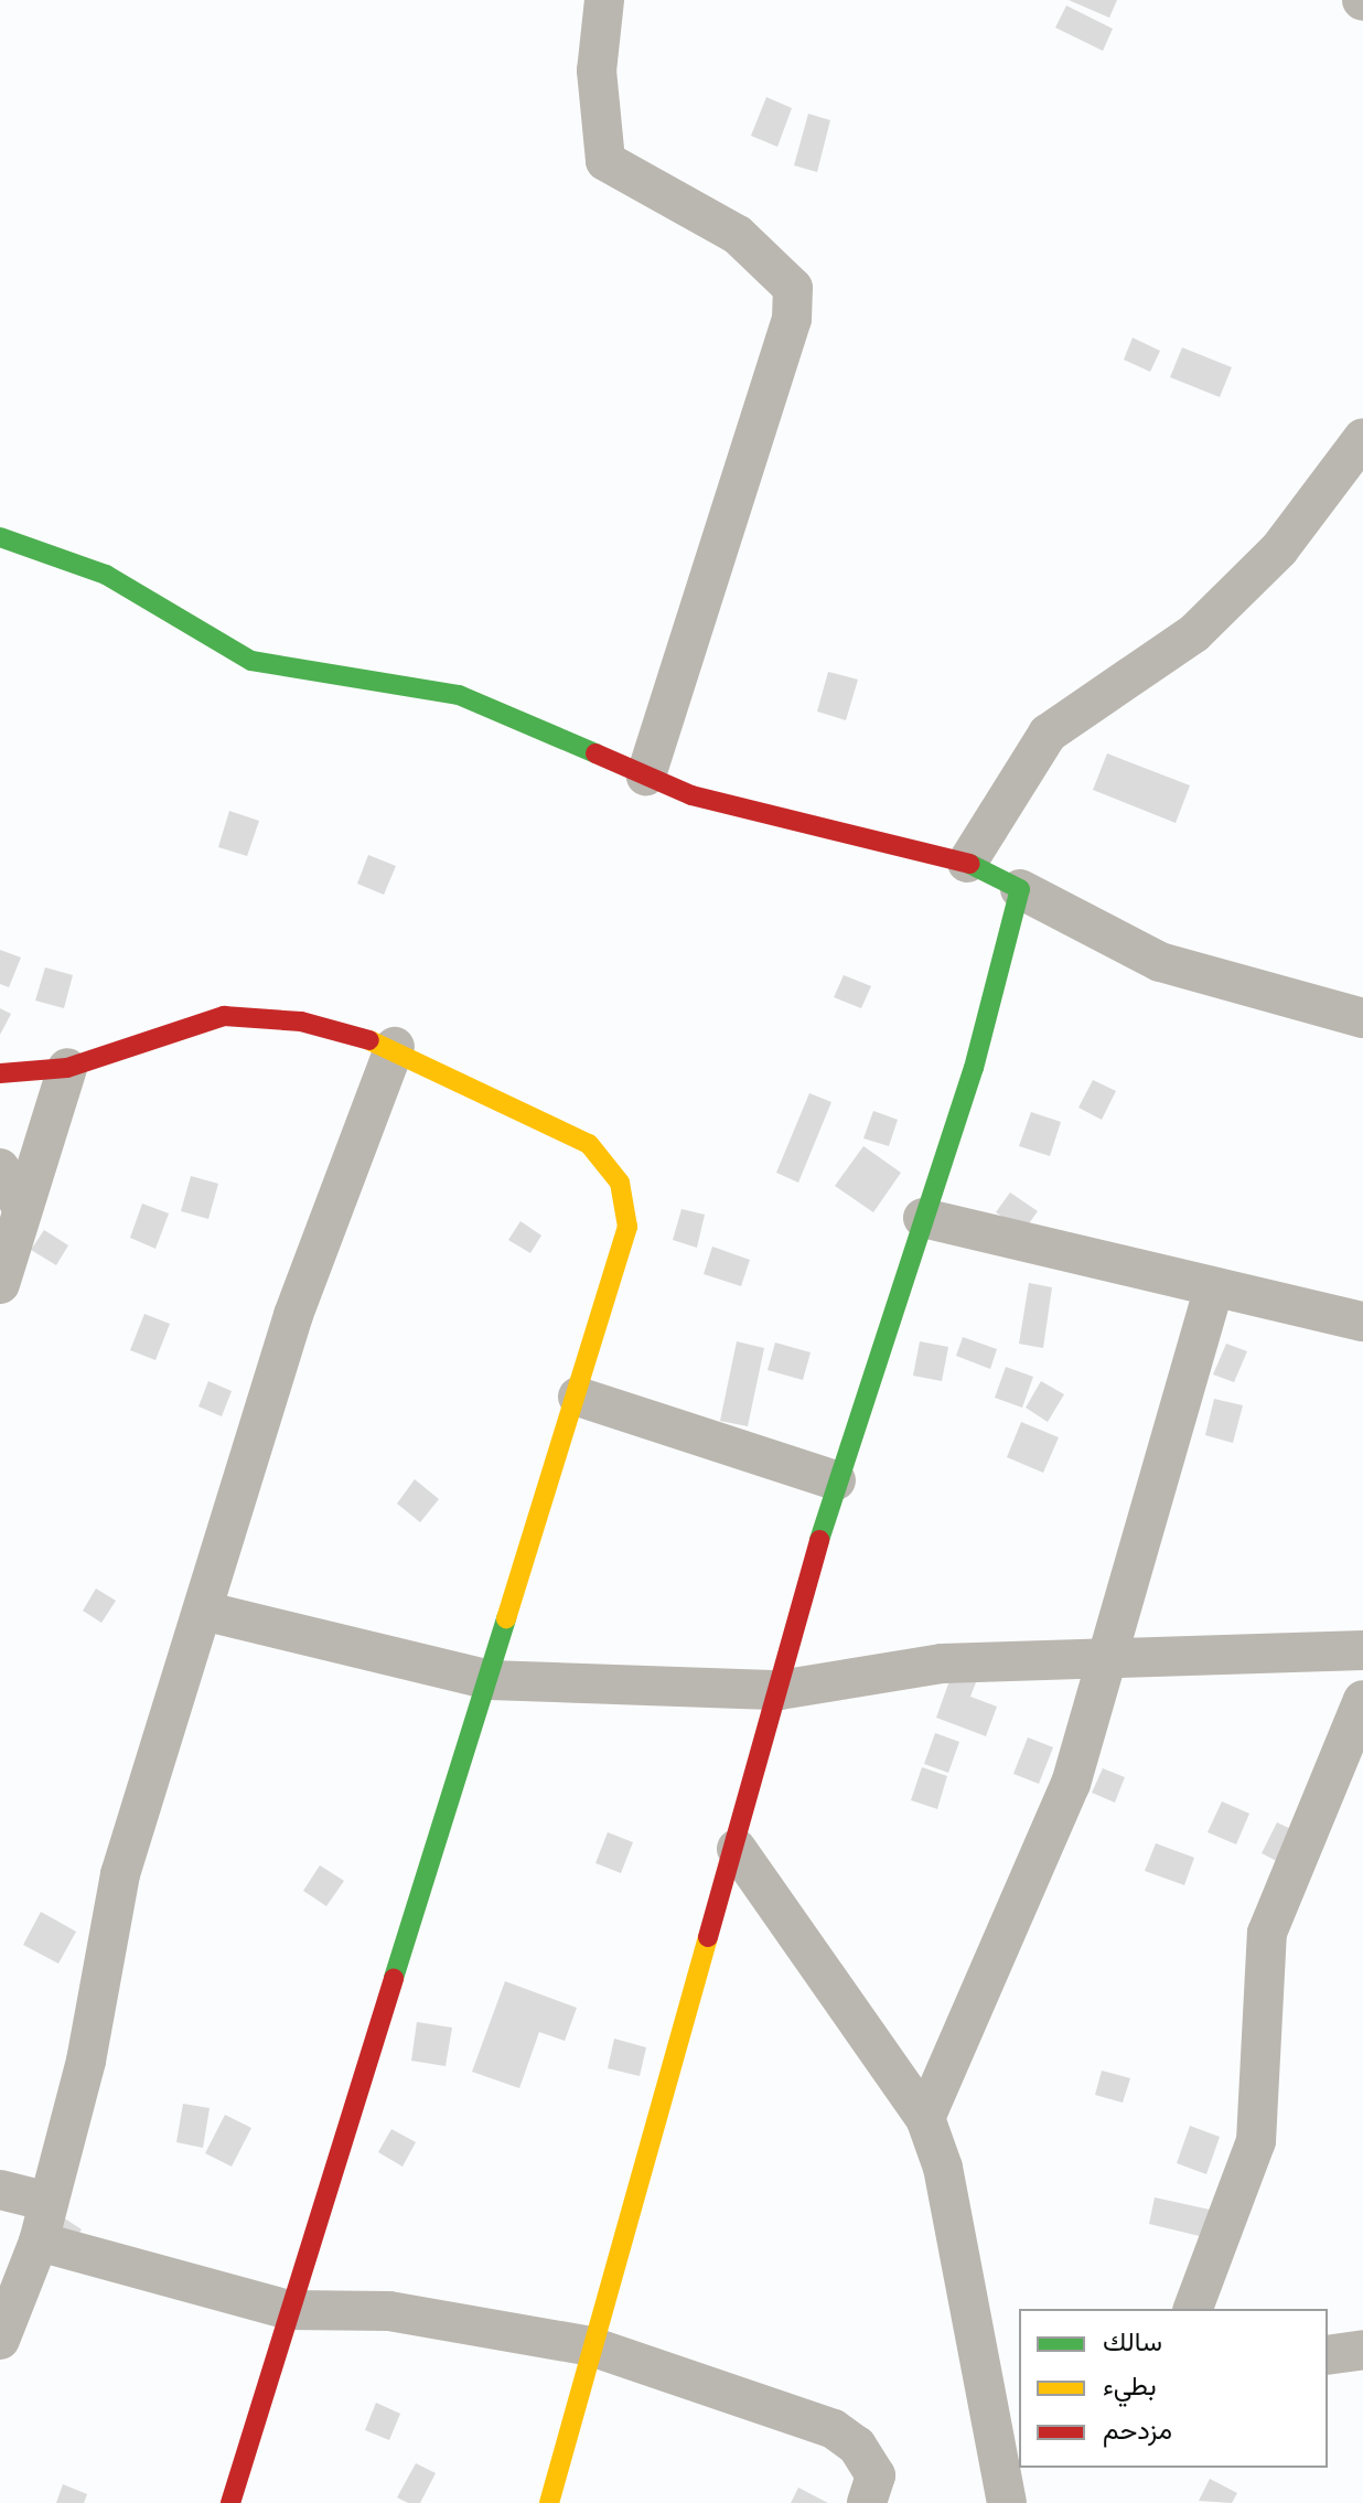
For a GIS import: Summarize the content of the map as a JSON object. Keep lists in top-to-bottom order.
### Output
{
  "legend": ["سالك", "بطيء", "مزدحم"]
}
